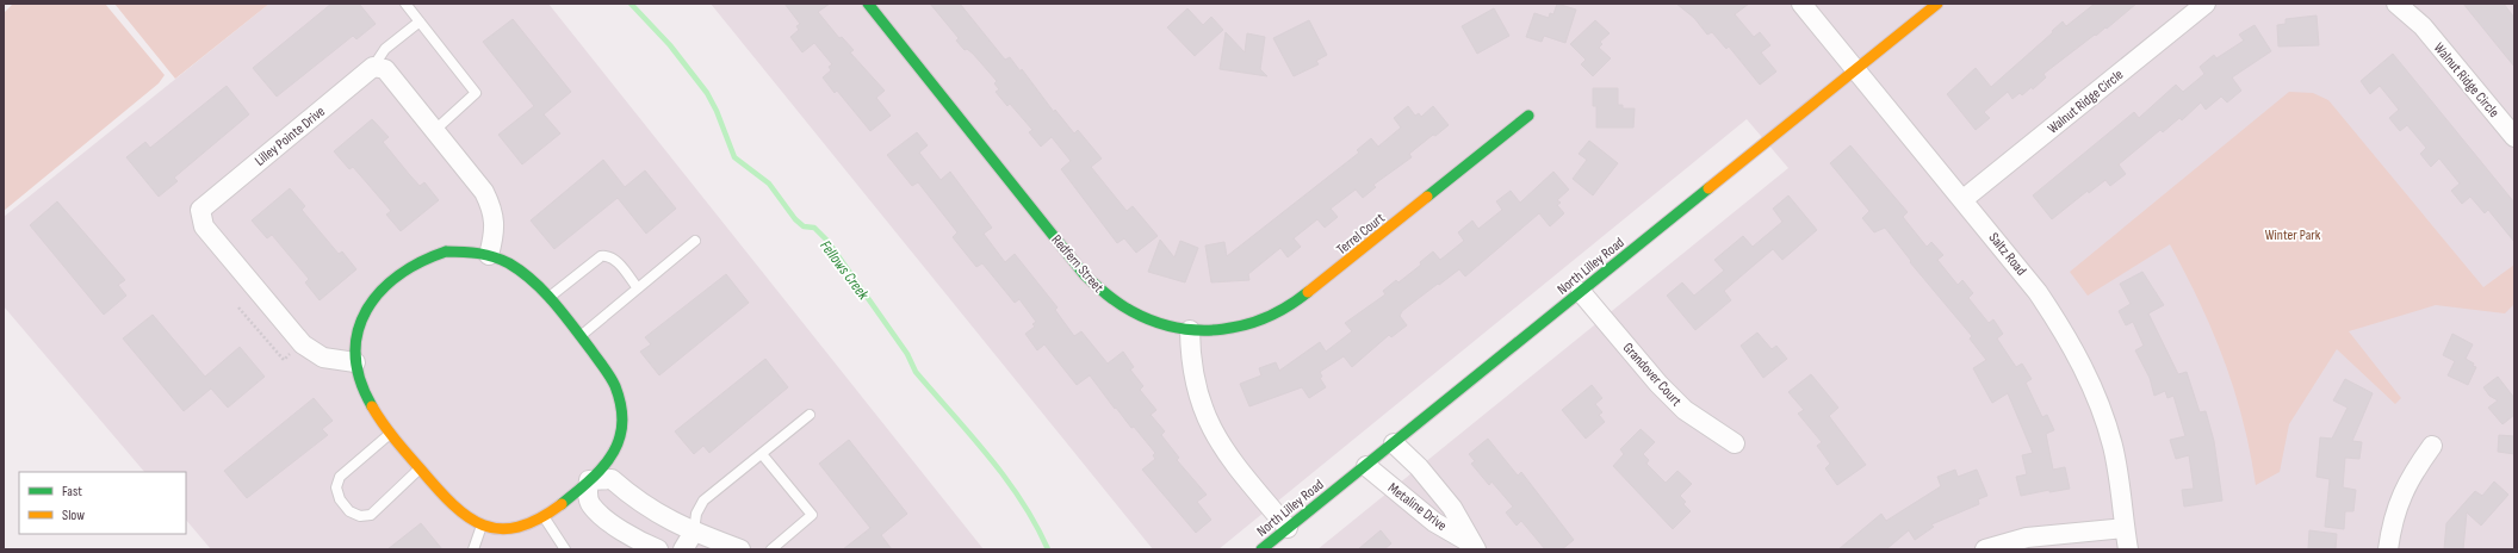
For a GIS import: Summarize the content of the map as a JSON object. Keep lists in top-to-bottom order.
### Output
{
  "streets": {
    "street": [
      "Walnut Ridge Circle",
      "Lilley Pointe Drive",
      "Terrel Court",
      "Saltz Road",
      "Redfern Street",
      "North Lilley Road",
      "Grandover Court",
      "Metaline Drive"
    ]
  },
  "crossings": [
    ["Walnut Ridge Circle", "Saltz Road"],
    ["Terrel Court", "Redfern Street"],
    ["Saltz Road", "North Lilley Road"],
    ["North Lilley Road", "Grandover Court"],
    ["North Lilley Road", "Metaline Drive"]
  ],
  "water": ["Fellows Creek"],
  "parks": ["Winter Park"],
  "legend": ["Fast", "Slow"]
}
